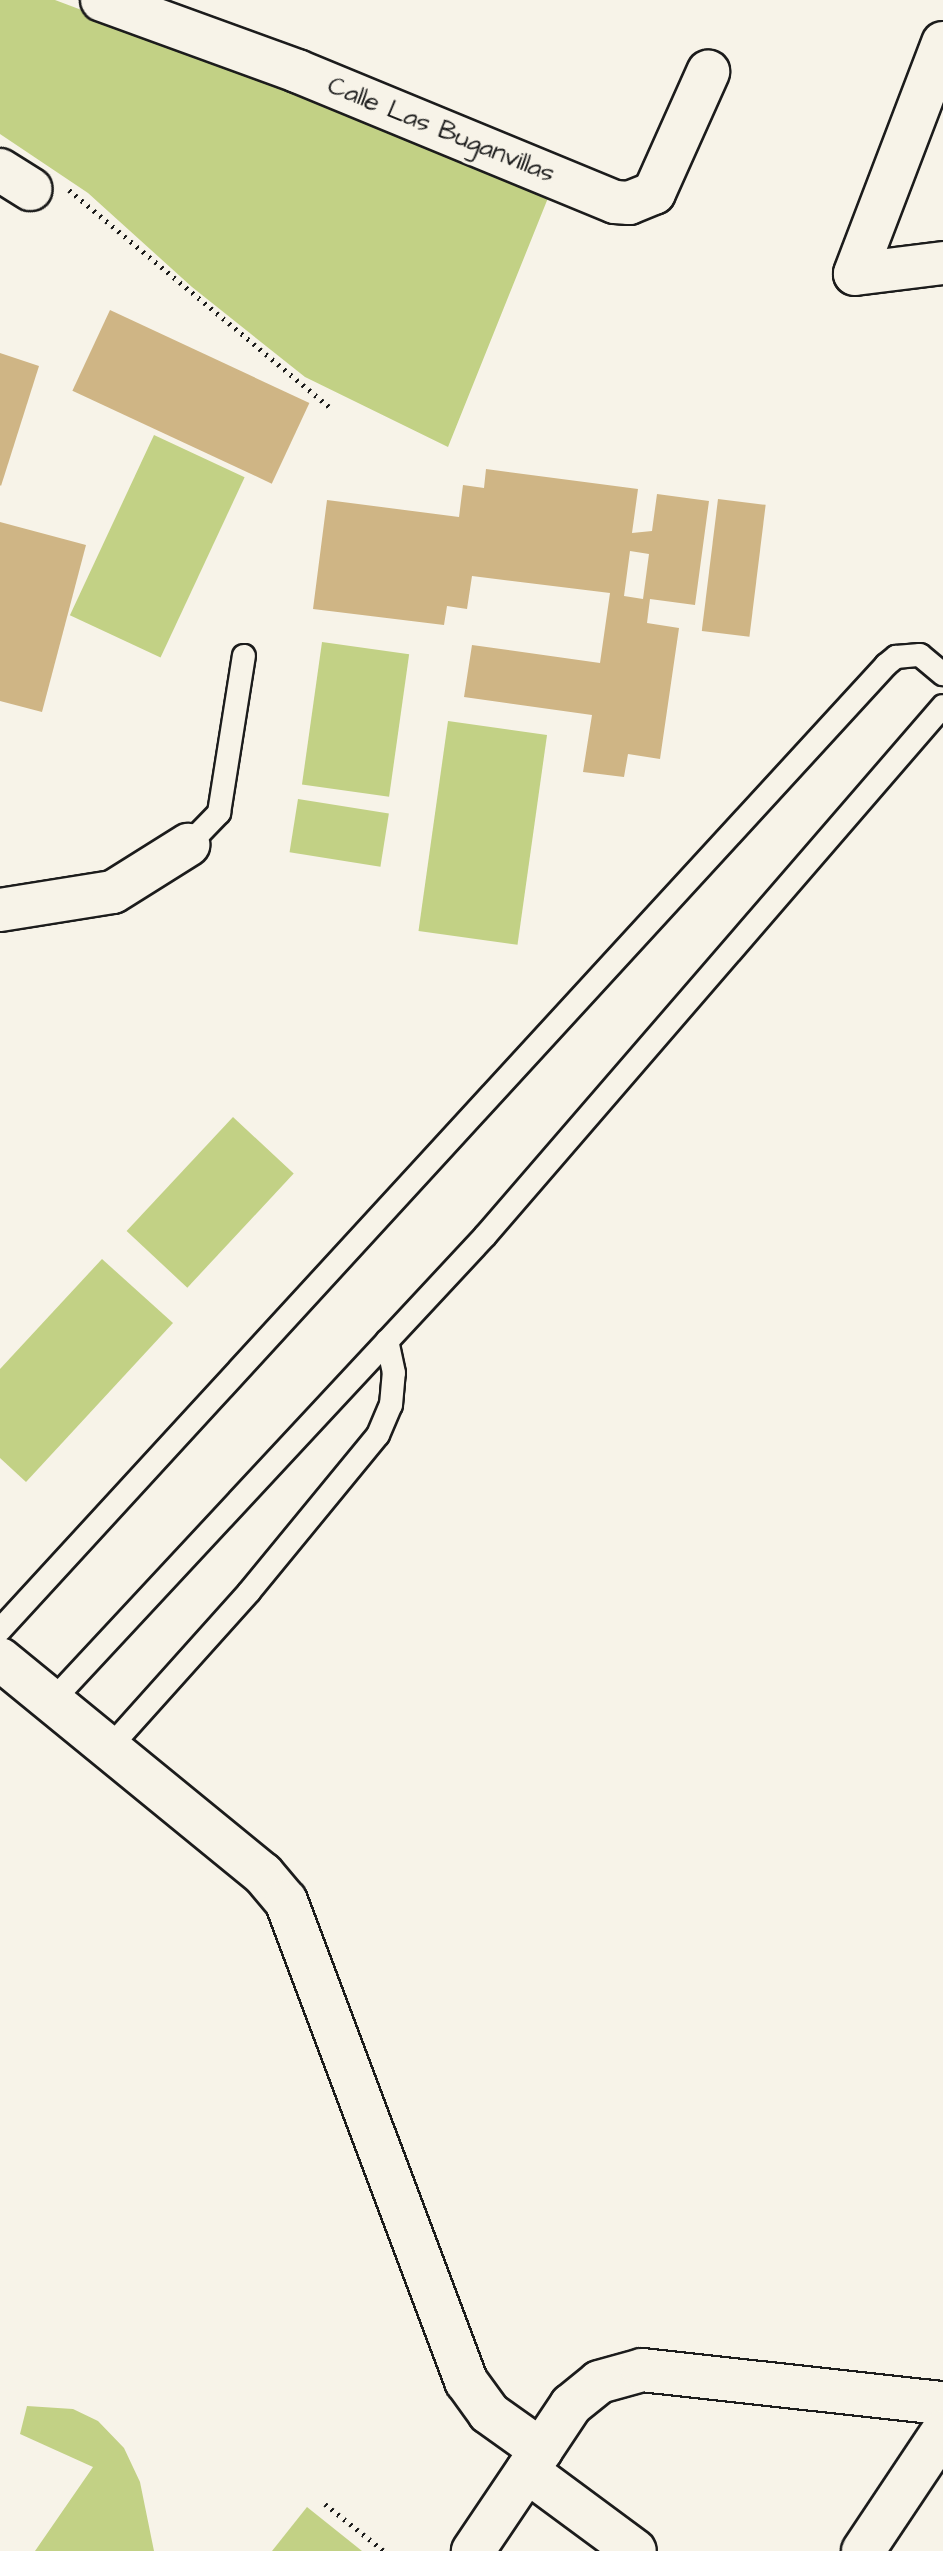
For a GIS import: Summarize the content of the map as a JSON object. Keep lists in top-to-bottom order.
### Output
{
  "streets": {
    "street": ["Calle Las Buganvillas"]
  }
}
